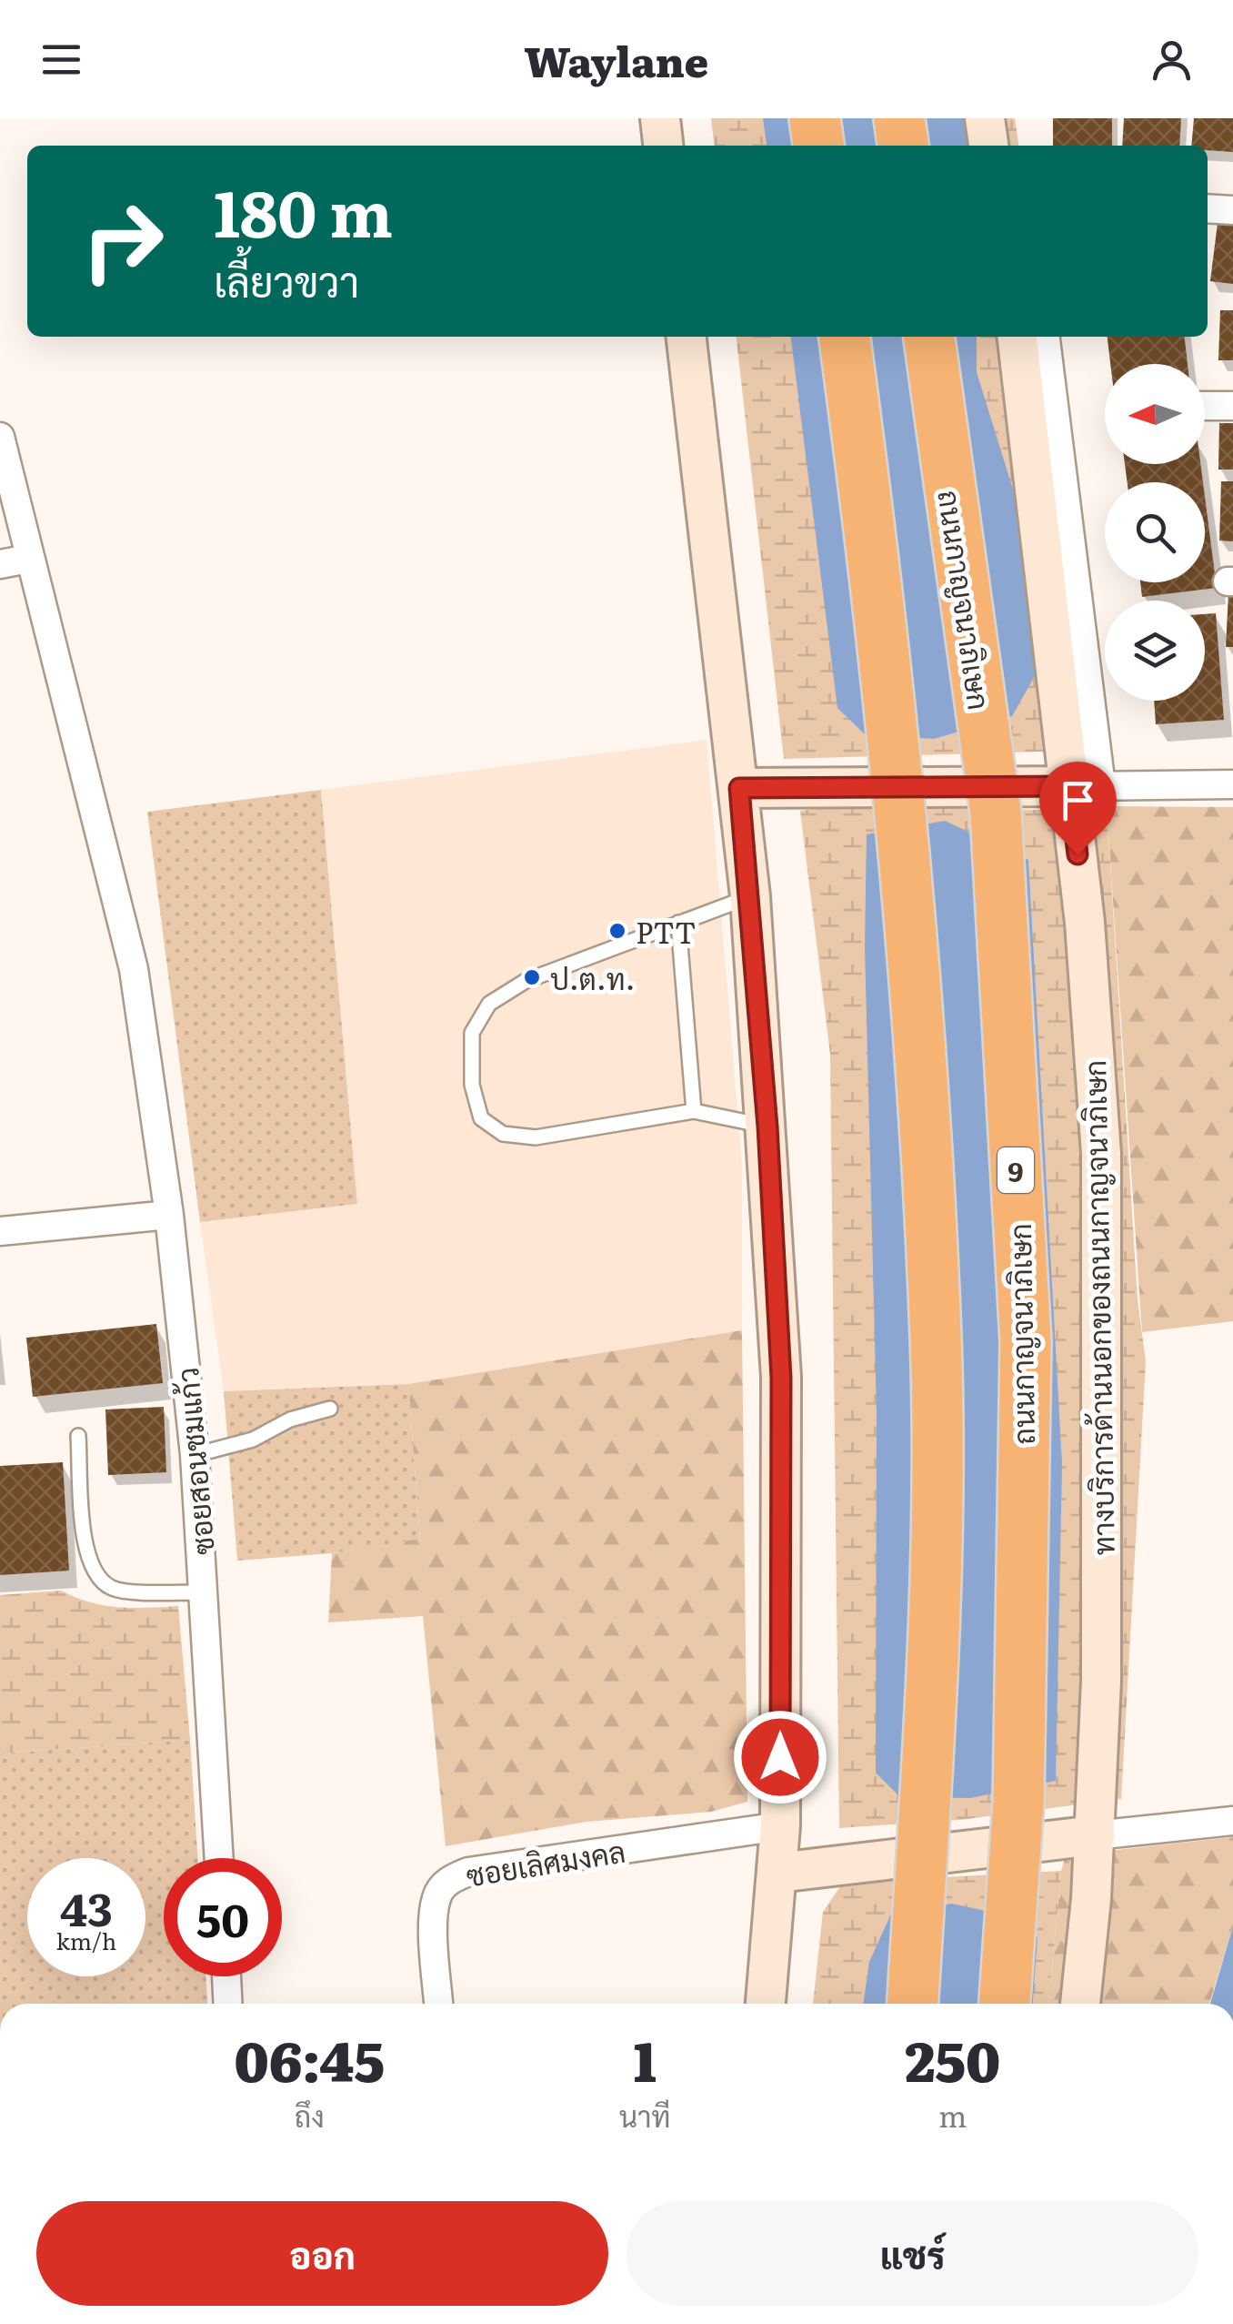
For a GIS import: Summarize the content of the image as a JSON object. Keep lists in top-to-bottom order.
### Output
{
  "streets": {
    "highway": ["ถนนกาญจนาภิเษก", "9"],
    "main road": ["ทางบริการด้านนอกของถนนกาญจนาภิเษก"],
    "street": ["ซอยสอนชมแก้ว", "ซอยเลิศมงคล"]
  },
  "places": ["PTT", "ป.ต.ท."],
  "north": "left",
  "page": {
    "header": "Waylane",
    "turn": ["180 m", "เลี้ยวขวา"],
    "speed": "43 km/h",
    "limit": "50",
    "eta": [
      "06:45",
      "ถึง",
      "1",
      "นาที",
      "250",
      "m"
    ],
    "buttons": ["ออก", "แชร์"]
  }
}
